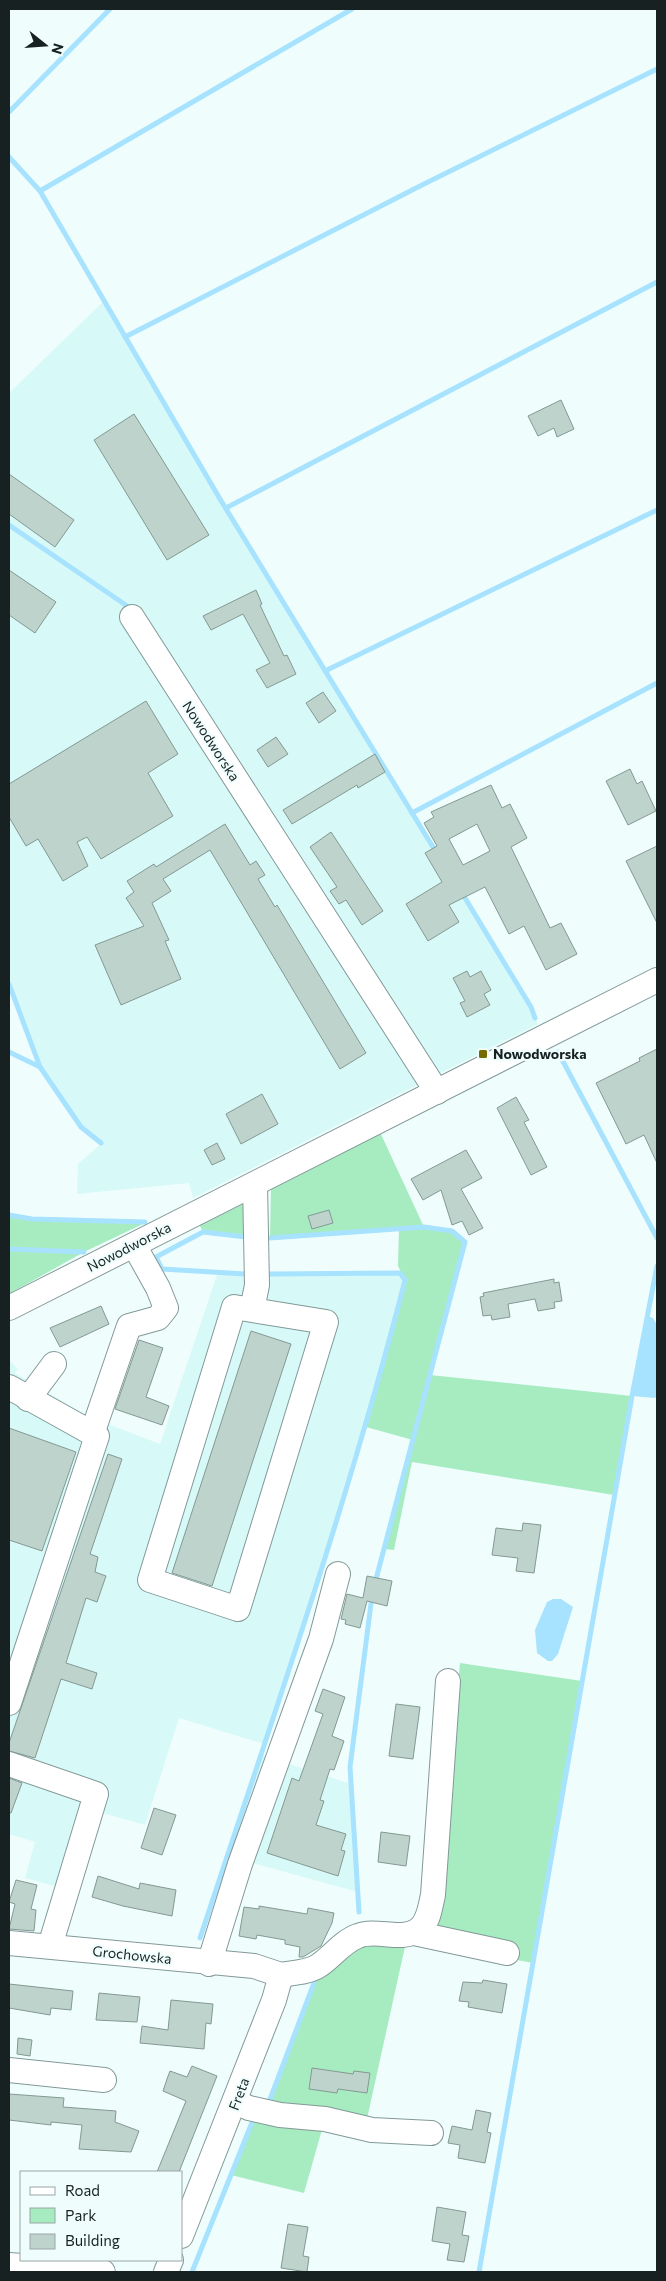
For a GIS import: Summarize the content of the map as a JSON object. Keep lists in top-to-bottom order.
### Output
{
  "streets": {
    "street": ["Nowodworska", "Grochowska", "Freta"]
  },
  "crossings": [
    ["Grochowska", "Freta"]
  ],
  "places": {
    "transit": ["Nowodworska"]
  },
  "legend": ["Road", "Park", "Building"],
  "north": "right"
}
